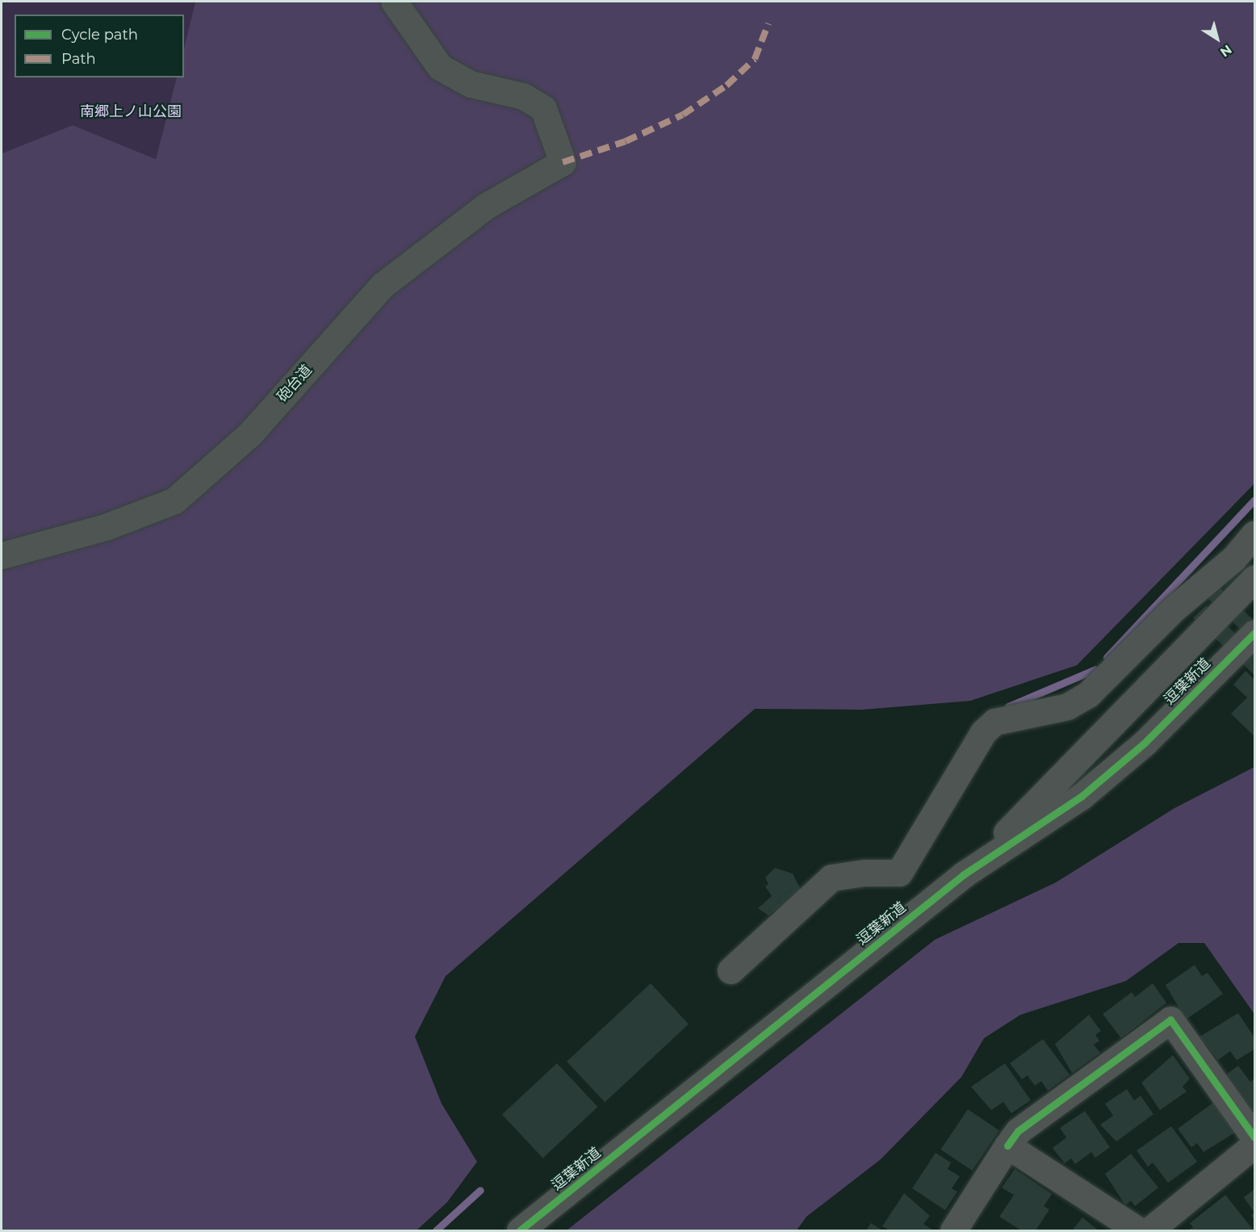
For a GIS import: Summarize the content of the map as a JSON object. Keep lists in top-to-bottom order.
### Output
{
  "streets": {
    "street": ["砲台道", "逗葉新道"]
  },
  "parks": ["南郷上ノ山公園"],
  "legend": ["Cycle path", "Path"],
  "north": "bottom right"
}
